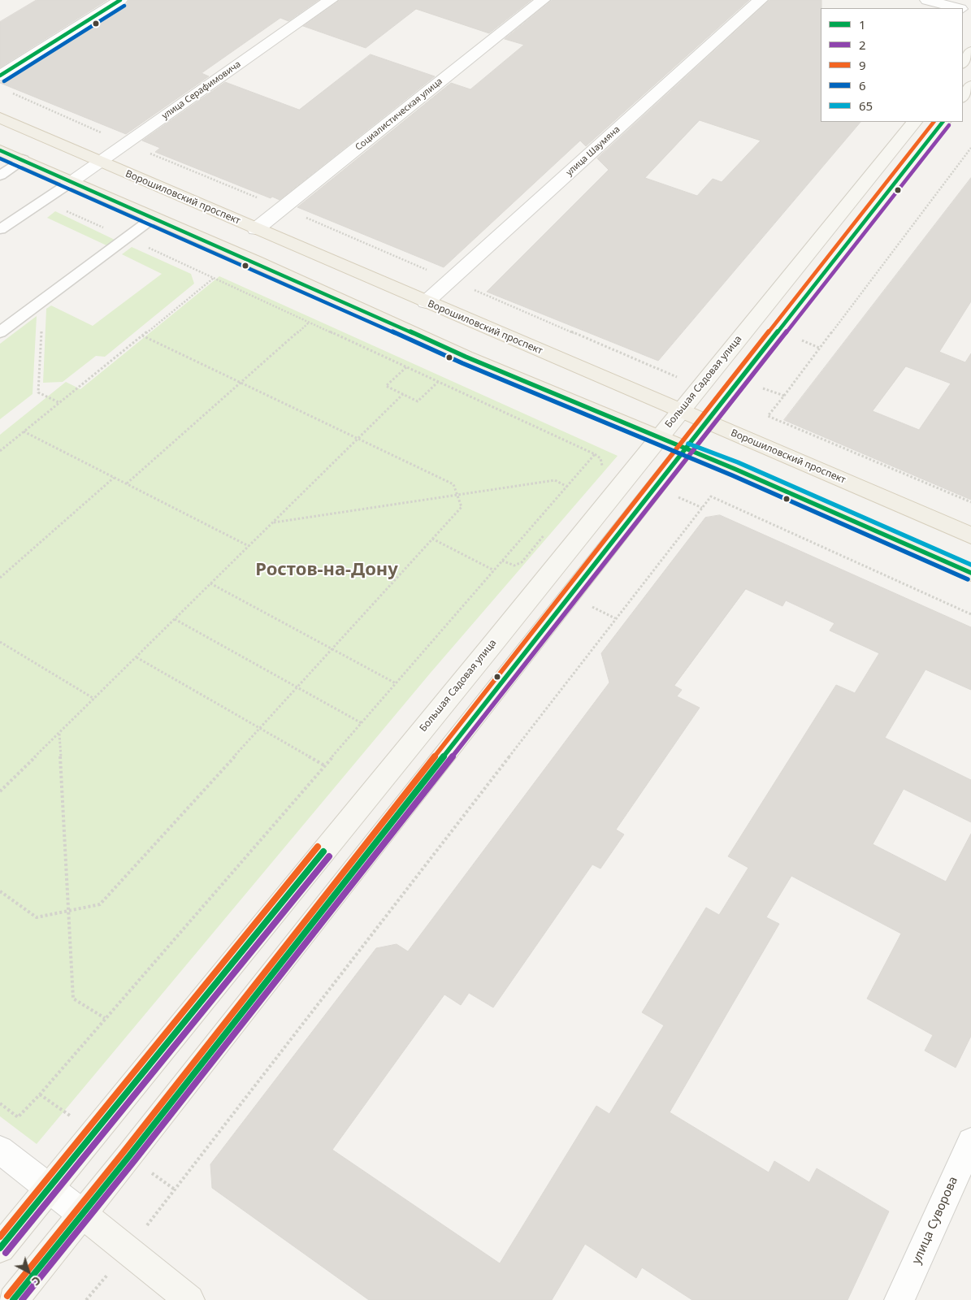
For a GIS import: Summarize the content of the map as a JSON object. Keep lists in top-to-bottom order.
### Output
{
  "streets": {
    "main road": ["Ворошиловский проспект", "Большая Садовая улица"],
    "street": [
      "улица Серафимовича",
      "Социалистическая улица",
      "улица Шаумяна",
      "улица Суворова"
    ]
  },
  "crossings": [
    ["улица Серафимовича", "Ворошиловский проспект"],
    ["Социалистическая улица", "Ворошиловский проспект"],
    ["улица Шаумяна", "Ворошиловский проспект"],
    ["Ворошиловский проспект", "Большая Садовая улица"]
  ],
  "districts": ["Ростов-на-Дону"],
  "lines": [
    "transit line 1",
    "transit line 6",
    "transit line 9",
    "transit line 2",
    "transit line 65"
  ],
  "legend": [
    "1",
    "2",
    "9",
    "6",
    "65"
  ],
  "north": "bottom right"
}
